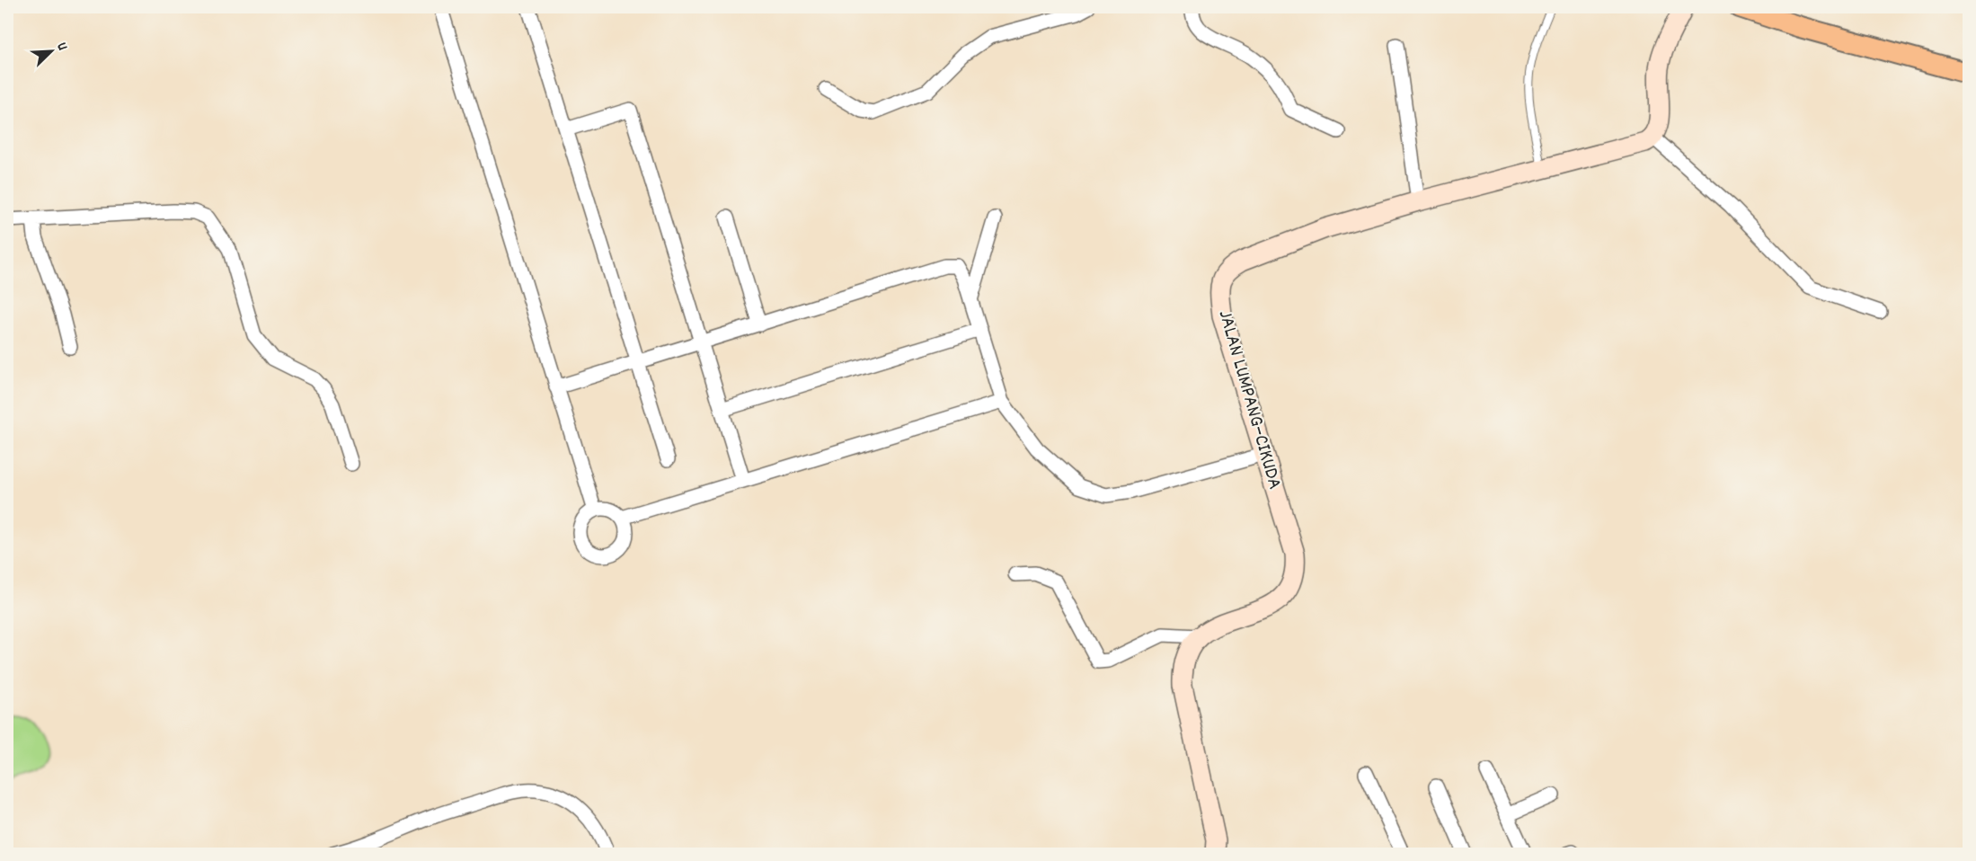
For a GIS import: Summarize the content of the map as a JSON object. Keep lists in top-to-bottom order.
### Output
{
  "streets": {
    "street": ["JALAN LUMPANG–CIKUDA"]
  },
  "north": "top right"
}
